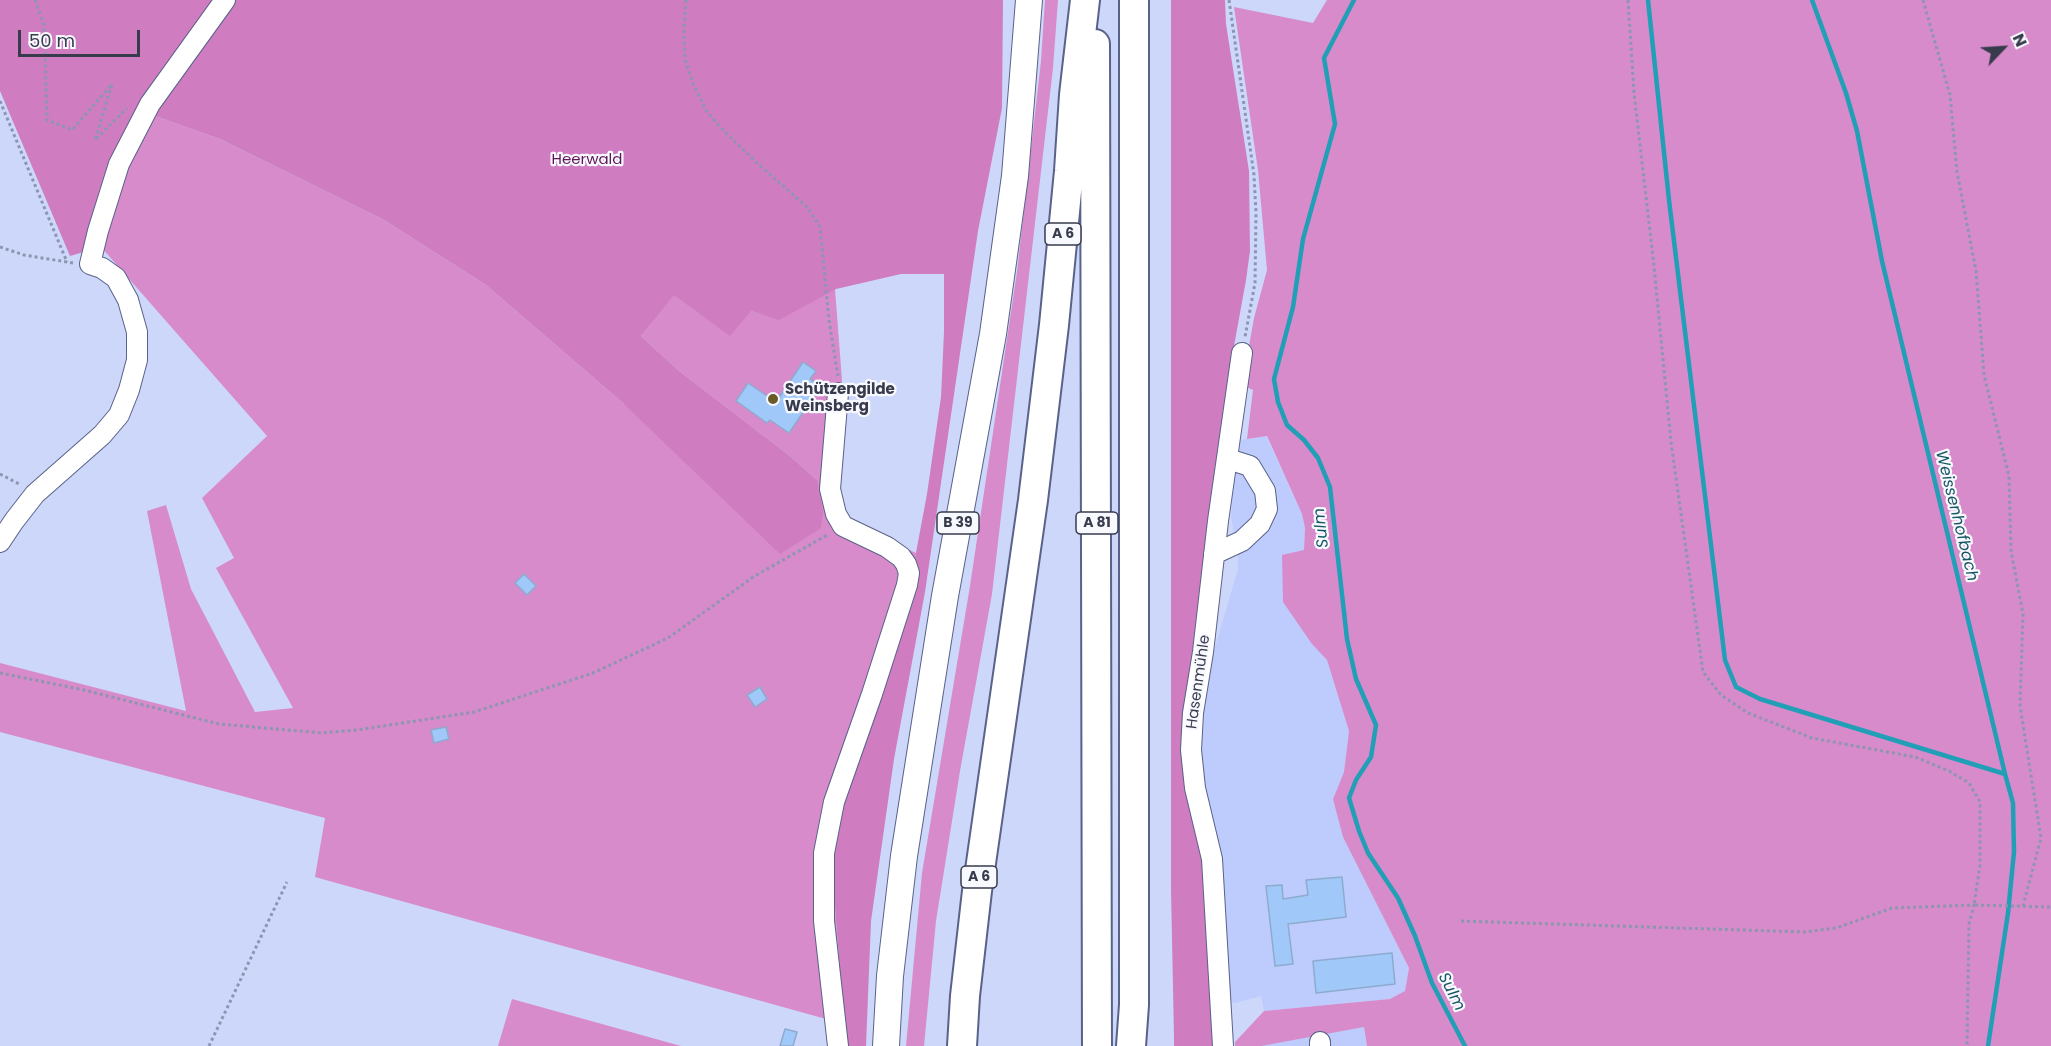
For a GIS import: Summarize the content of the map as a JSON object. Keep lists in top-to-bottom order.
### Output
{
  "streets": {
    "highway": ["A 6", "A 81"],
    "main road": ["B 39"],
    "street": ["Hasenmühle"]
  },
  "water": ["Weissenhofbach", "Sulm"],
  "parks": ["Heerwald"],
  "places": ["Schützengilde Weinsberg"],
  "scale_bar": "50 m",
  "north": "top right"
}
